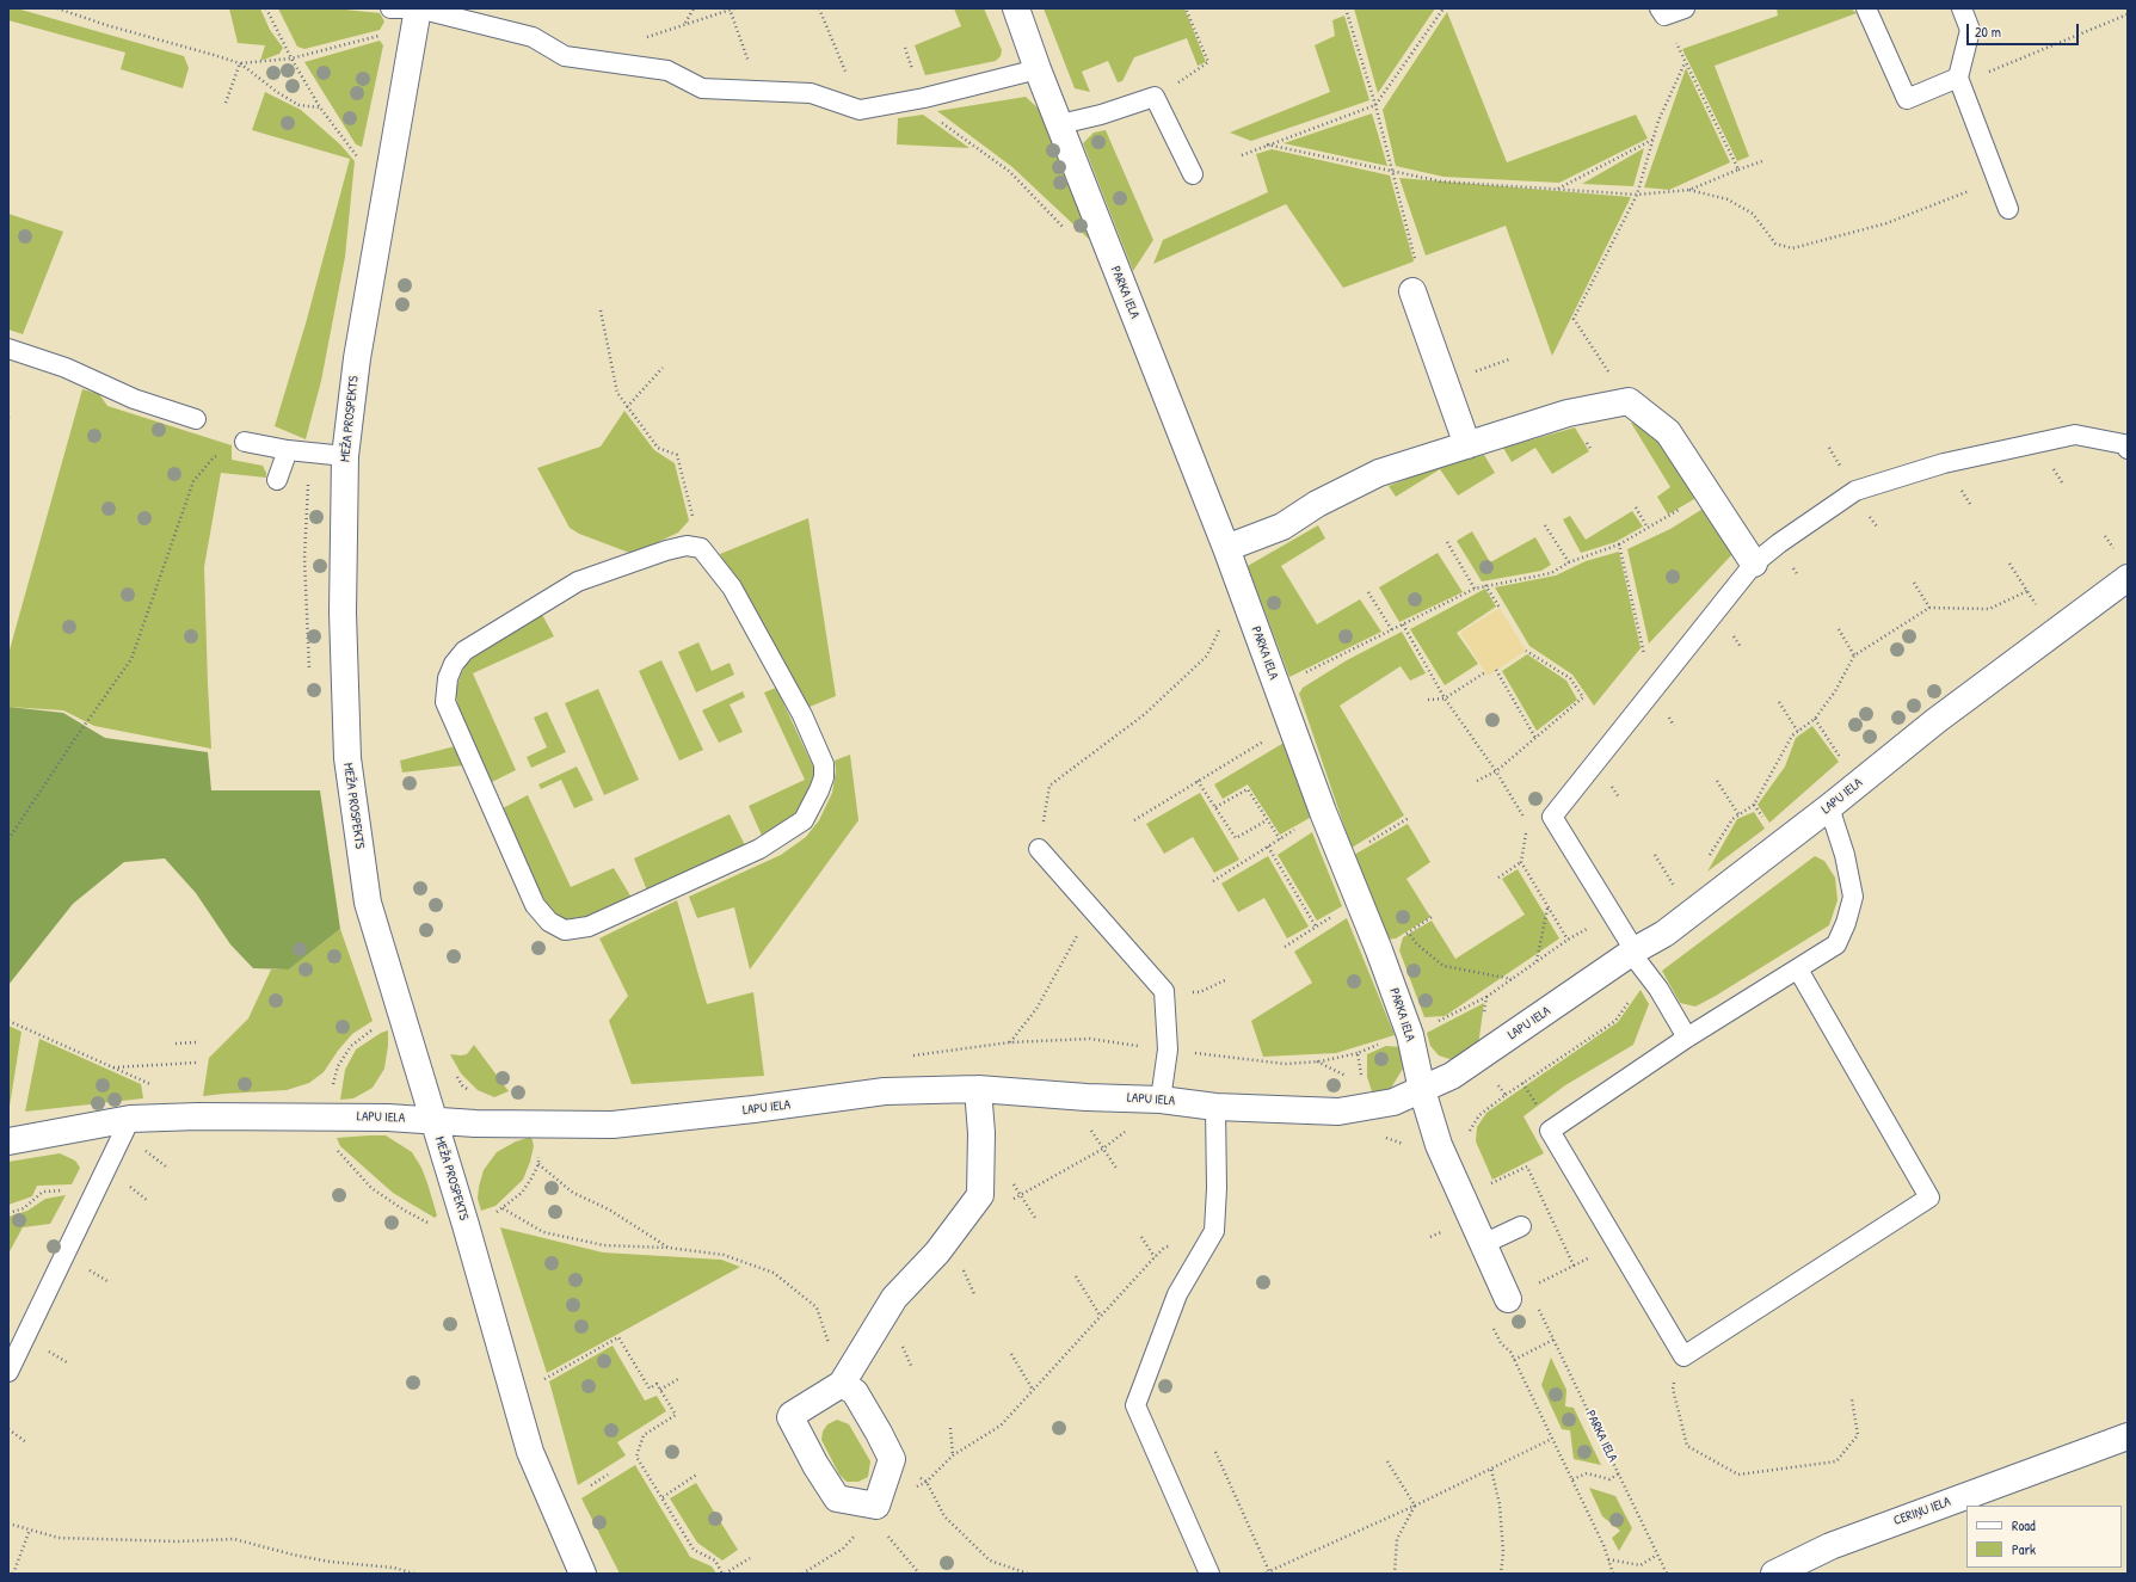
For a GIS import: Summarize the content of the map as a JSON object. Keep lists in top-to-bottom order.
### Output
{
  "streets": {
    "street": [
      "PARKA IELA",
      "MEŽA PROSPEKTS",
      "LAPU IELA",
      "CERIŅU IELA"
    ]
  },
  "crossings": [
    ["PARKA IELA", "LAPU IELA"],
    ["MEŽA PROSPEKTS", "LAPU IELA"]
  ],
  "legend": ["Road", "Park"],
  "scale_bar": "20 m"
}
